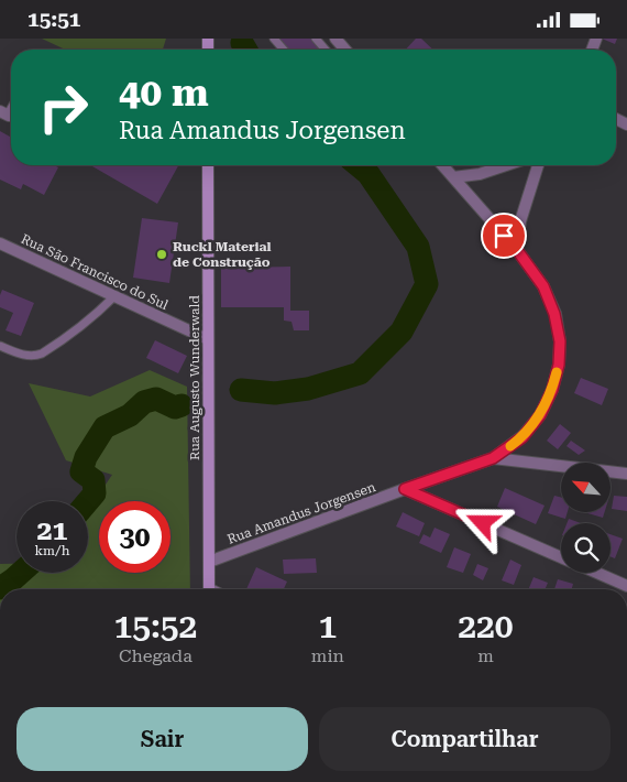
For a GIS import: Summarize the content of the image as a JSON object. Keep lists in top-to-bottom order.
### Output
{
  "streets": {
    "main road": ["Rua Augusto Wunderwald"],
    "street": ["Rua São Francisco do Sul", "Rua Amandus Jorgensen"]
  },
  "crossings": [
    ["Rua São Francisco do Sul", "Rua Augusto Wunderwald"],
    ["Rua Augusto Wunderwald", "Rua Amandus Jorgensen"]
  ],
  "places": ["Ruckl Material de Construção"],
  "north": "top left",
  "page": {
    "status": "15:51",
    "turn": ["40 m", "Rua Amandus Jorgensen"],
    "speed": "21 km/h",
    "limit": "30",
    "eta": [
      "15:52",
      "Chegada",
      "1",
      "min",
      "220",
      "m"
    ],
    "buttons": ["Sair", "Compartilhar"]
  }
}
